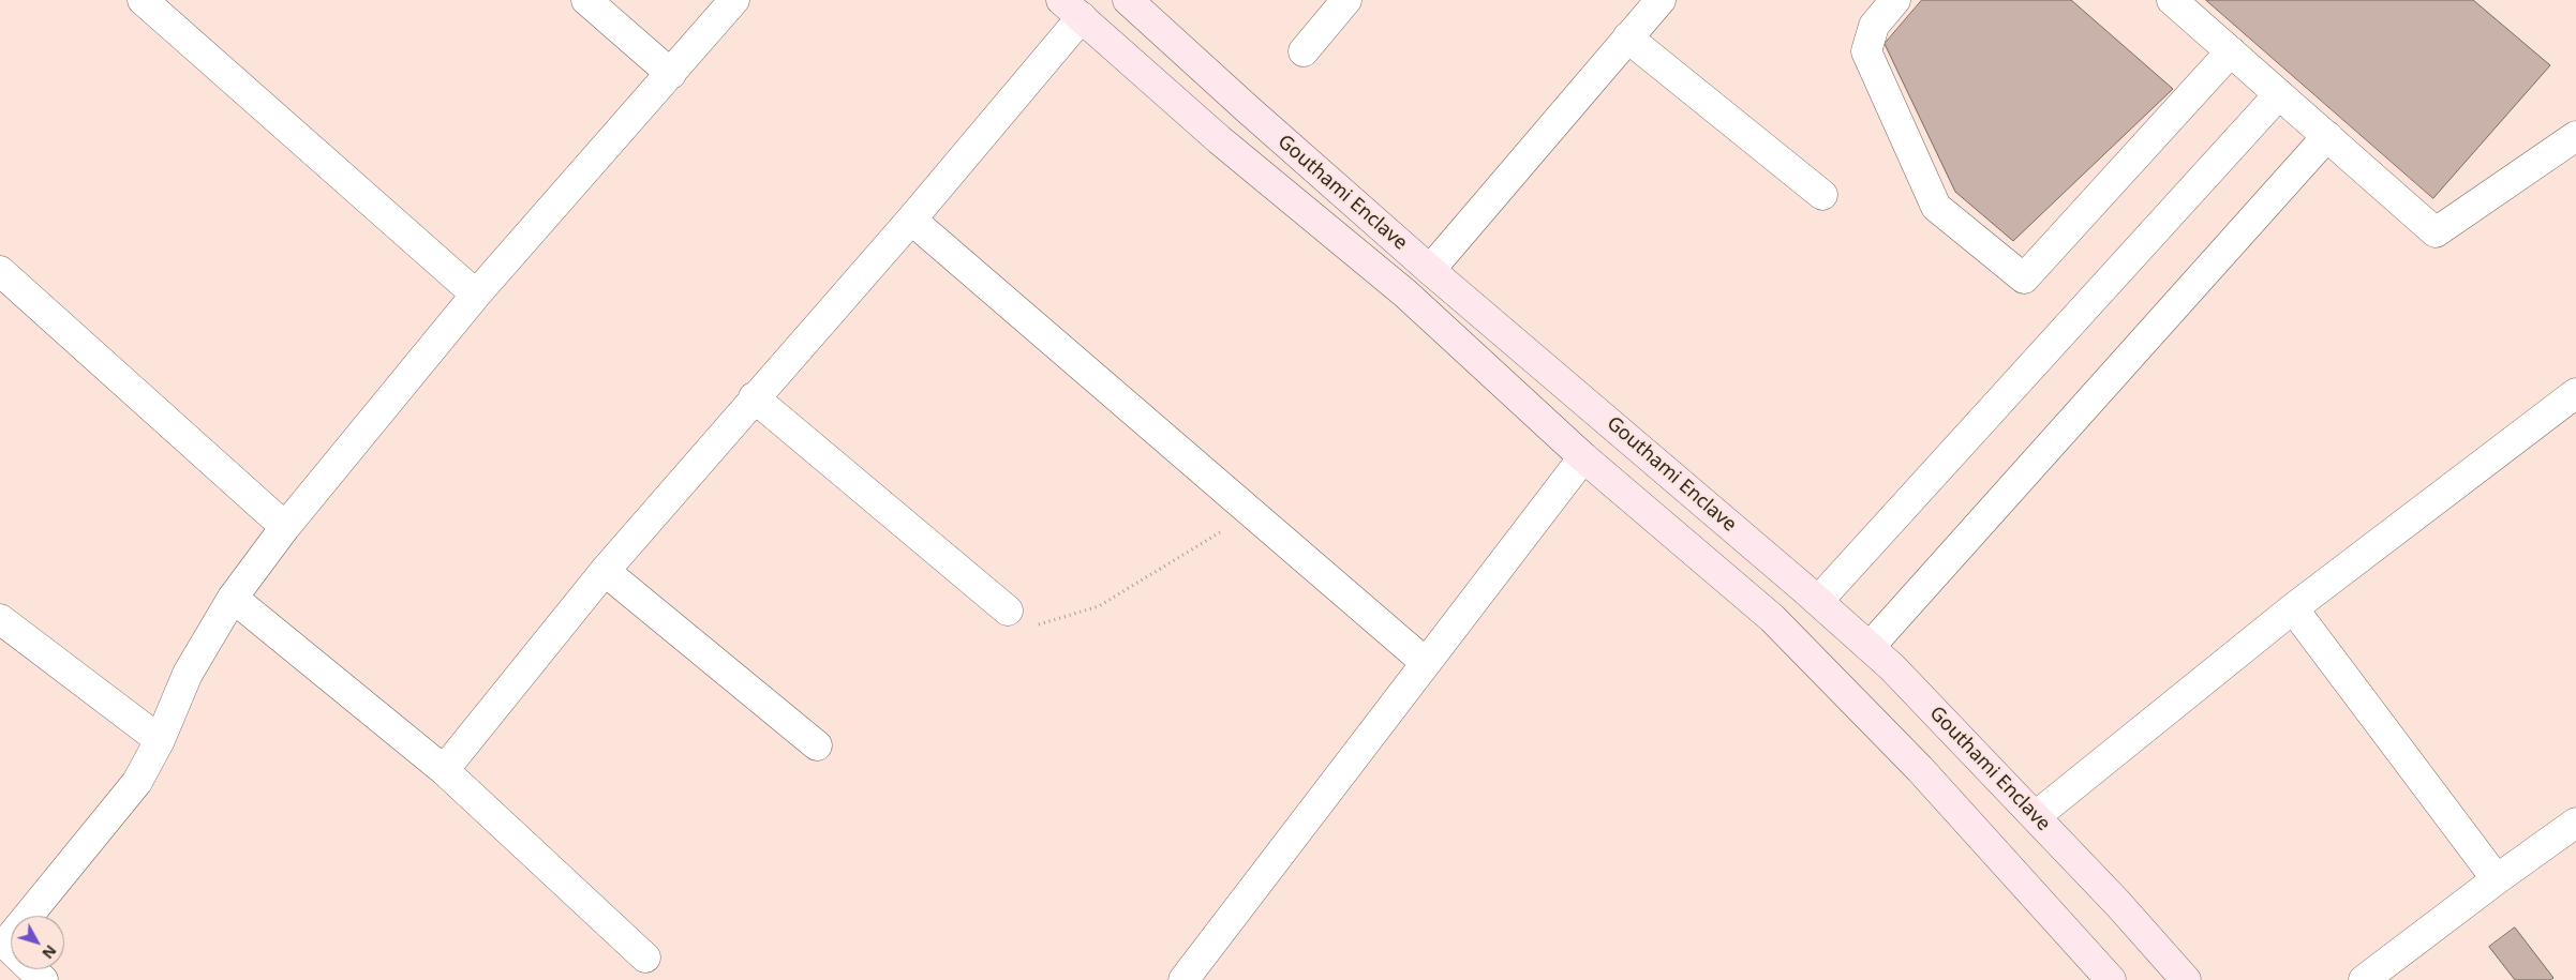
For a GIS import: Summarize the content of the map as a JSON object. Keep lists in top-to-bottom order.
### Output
{
  "streets": {
    "street": ["Gouthami Enclave"]
  },
  "north": "bottom right"
}
